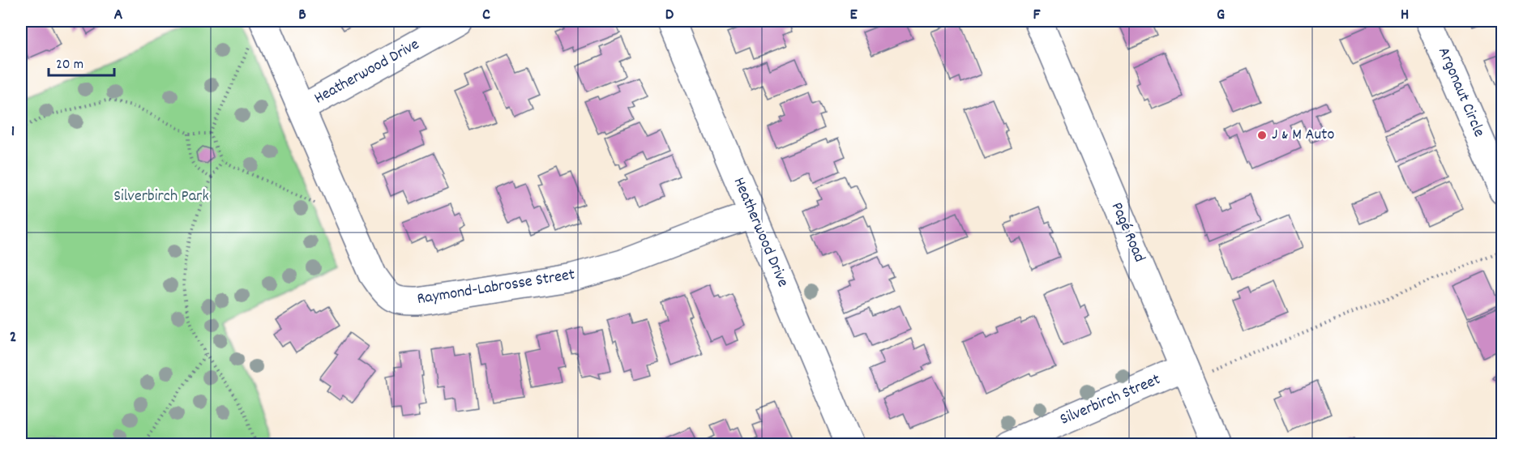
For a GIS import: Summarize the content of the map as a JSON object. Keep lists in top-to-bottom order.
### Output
{
  "streets": {
    "street": [
      "Heatherwood Drive",
      "Argonaut Circle",
      "Pagé Road",
      "Raymond-Labrosse Street",
      "Silverbirch Street"
    ]
  },
  "crossings": [
    ["Heatherwood Drive", "Raymond-Labrosse Street"],
    ["Pagé Road", "Silverbirch Street"]
  ],
  "parks": ["Silverbirch Park"],
  "places": ["J & M Auto"],
  "scale_bar": "20 m",
  "grid": {
    "columns": [
      "A",
      "B",
      "C",
      "D",
      "E",
      "F",
      "G",
      "H"
    ],
    "rows": ["1", "2"]
  }
}
